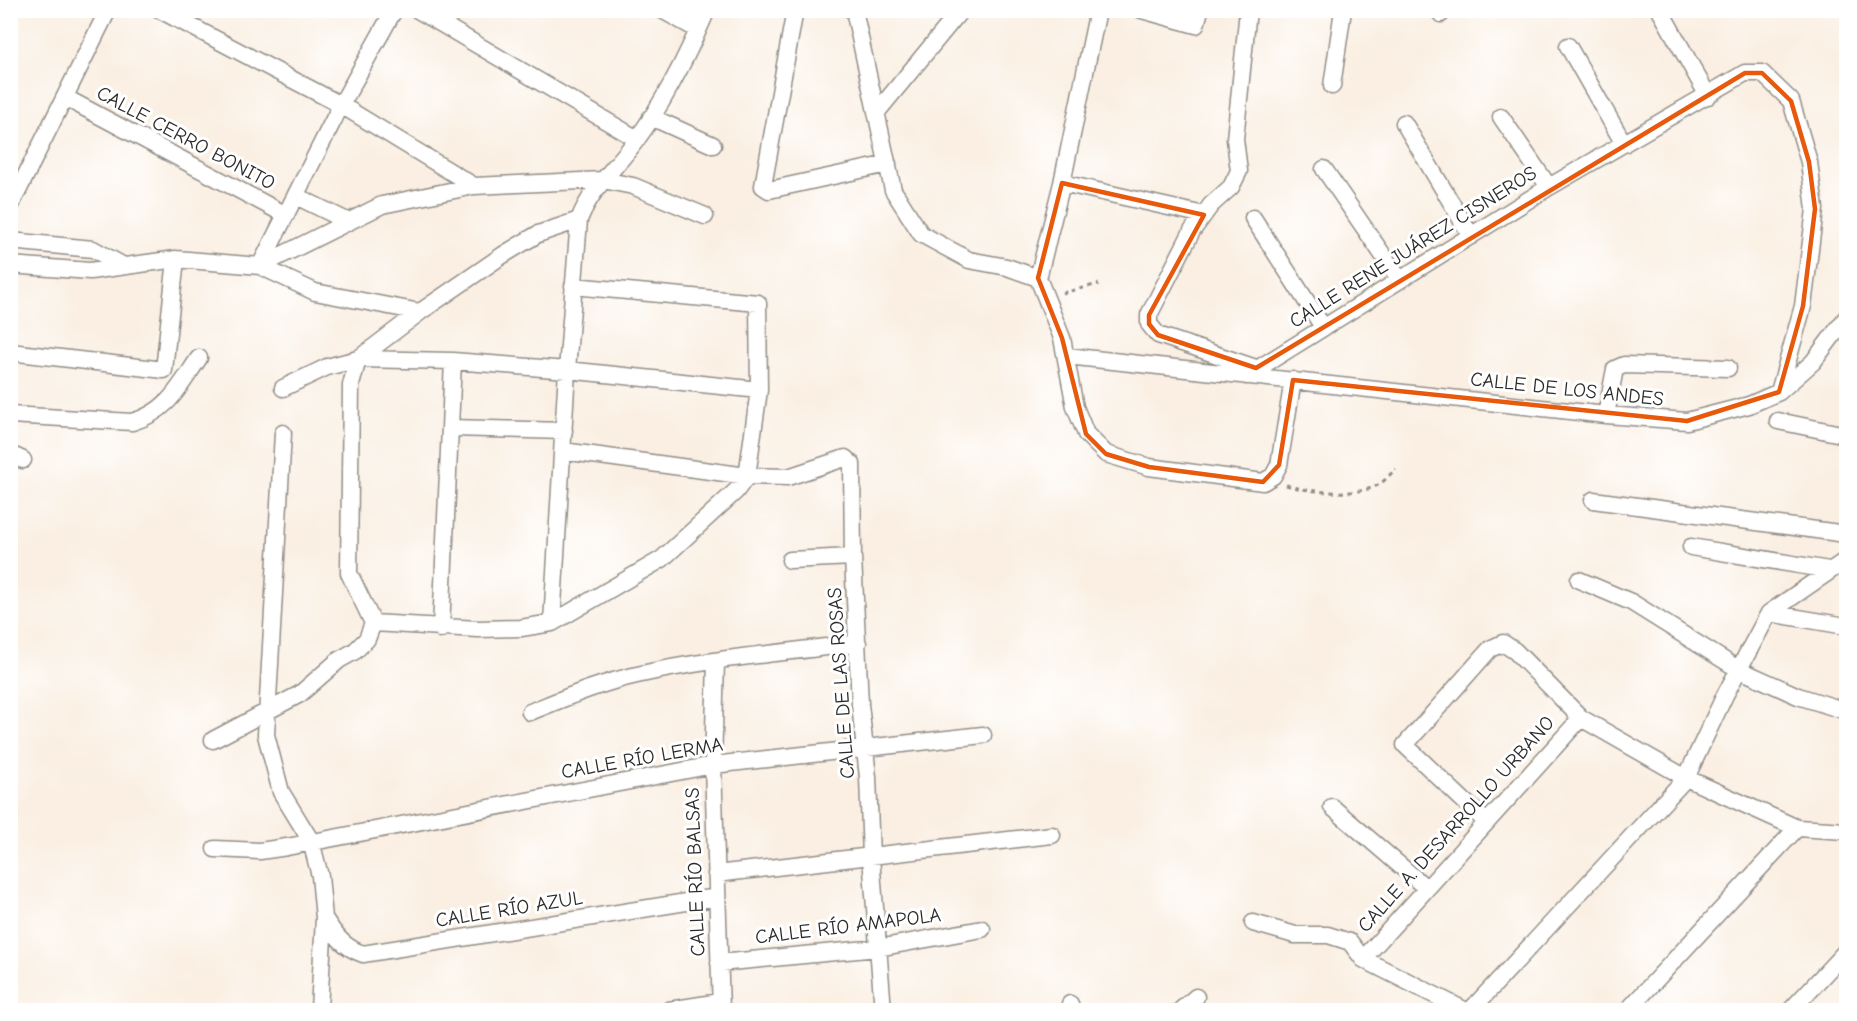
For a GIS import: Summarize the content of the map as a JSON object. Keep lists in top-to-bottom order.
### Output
{
  "streets": {
    "street": [
      "CALLE CERRO BONITO",
      "CALLE RENE JUÁREZ CISNEROS",
      "CALLE DE LOS ANDES",
      "CALLE DE LAS ROSAS",
      "CALLE RÍO LERMA",
      "CALLE A. DESARROLLO URBANO",
      "CALLE RÍO BALSAS",
      "CALLE RÍO AZUL",
      "CALLE RÍO AMAPOLA"
    ]
  },
  "crossings": [
    ["CALLE RENE JUÁREZ CISNEROS", "CALLE DE LOS ANDES"],
    ["CALLE DE LAS ROSAS", "CALLE RÍO LERMA"],
    ["CALLE DE LAS ROSAS", "CALLE RÍO AMAPOLA"],
    ["CALLE RÍO LERMA", "CALLE RÍO BALSAS"],
    ["CALLE RÍO BALSAS", "CALLE RÍO AZUL"],
    ["CALLE RÍO BALSAS", "CALLE RÍO AMAPOLA"]
  ]
}
